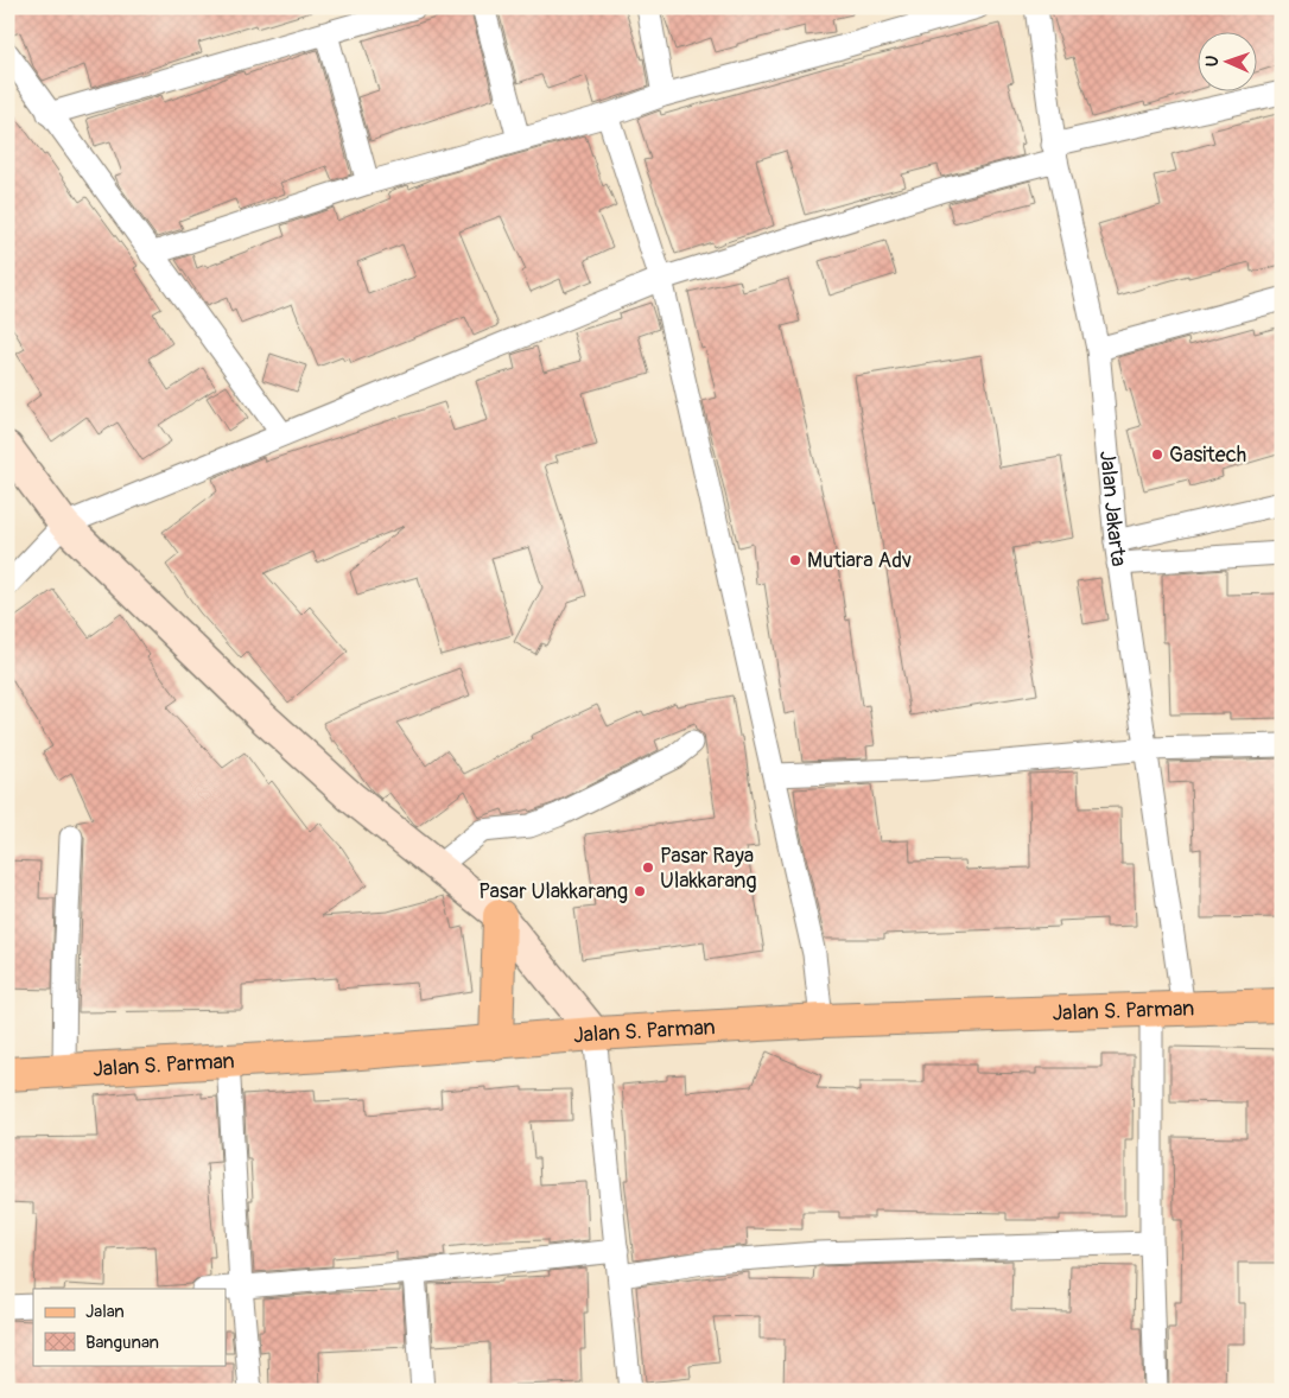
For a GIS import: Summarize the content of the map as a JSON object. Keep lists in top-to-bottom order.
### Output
{
  "streets": {
    "main road": ["Jalan S. Parman"],
    "street": ["Jalan Jakarta"]
  },
  "crossings": [
    ["Jalan Jakarta", "Jalan S. Parman"]
  ],
  "places": [
    "Gasitech",
    "Mutiara Adv",
    "Pasar Raya Ulakkarang",
    "Pasar Ulakkarang"
  ],
  "legend": ["Jalan", "Bangunan"],
  "north": "left"
}
